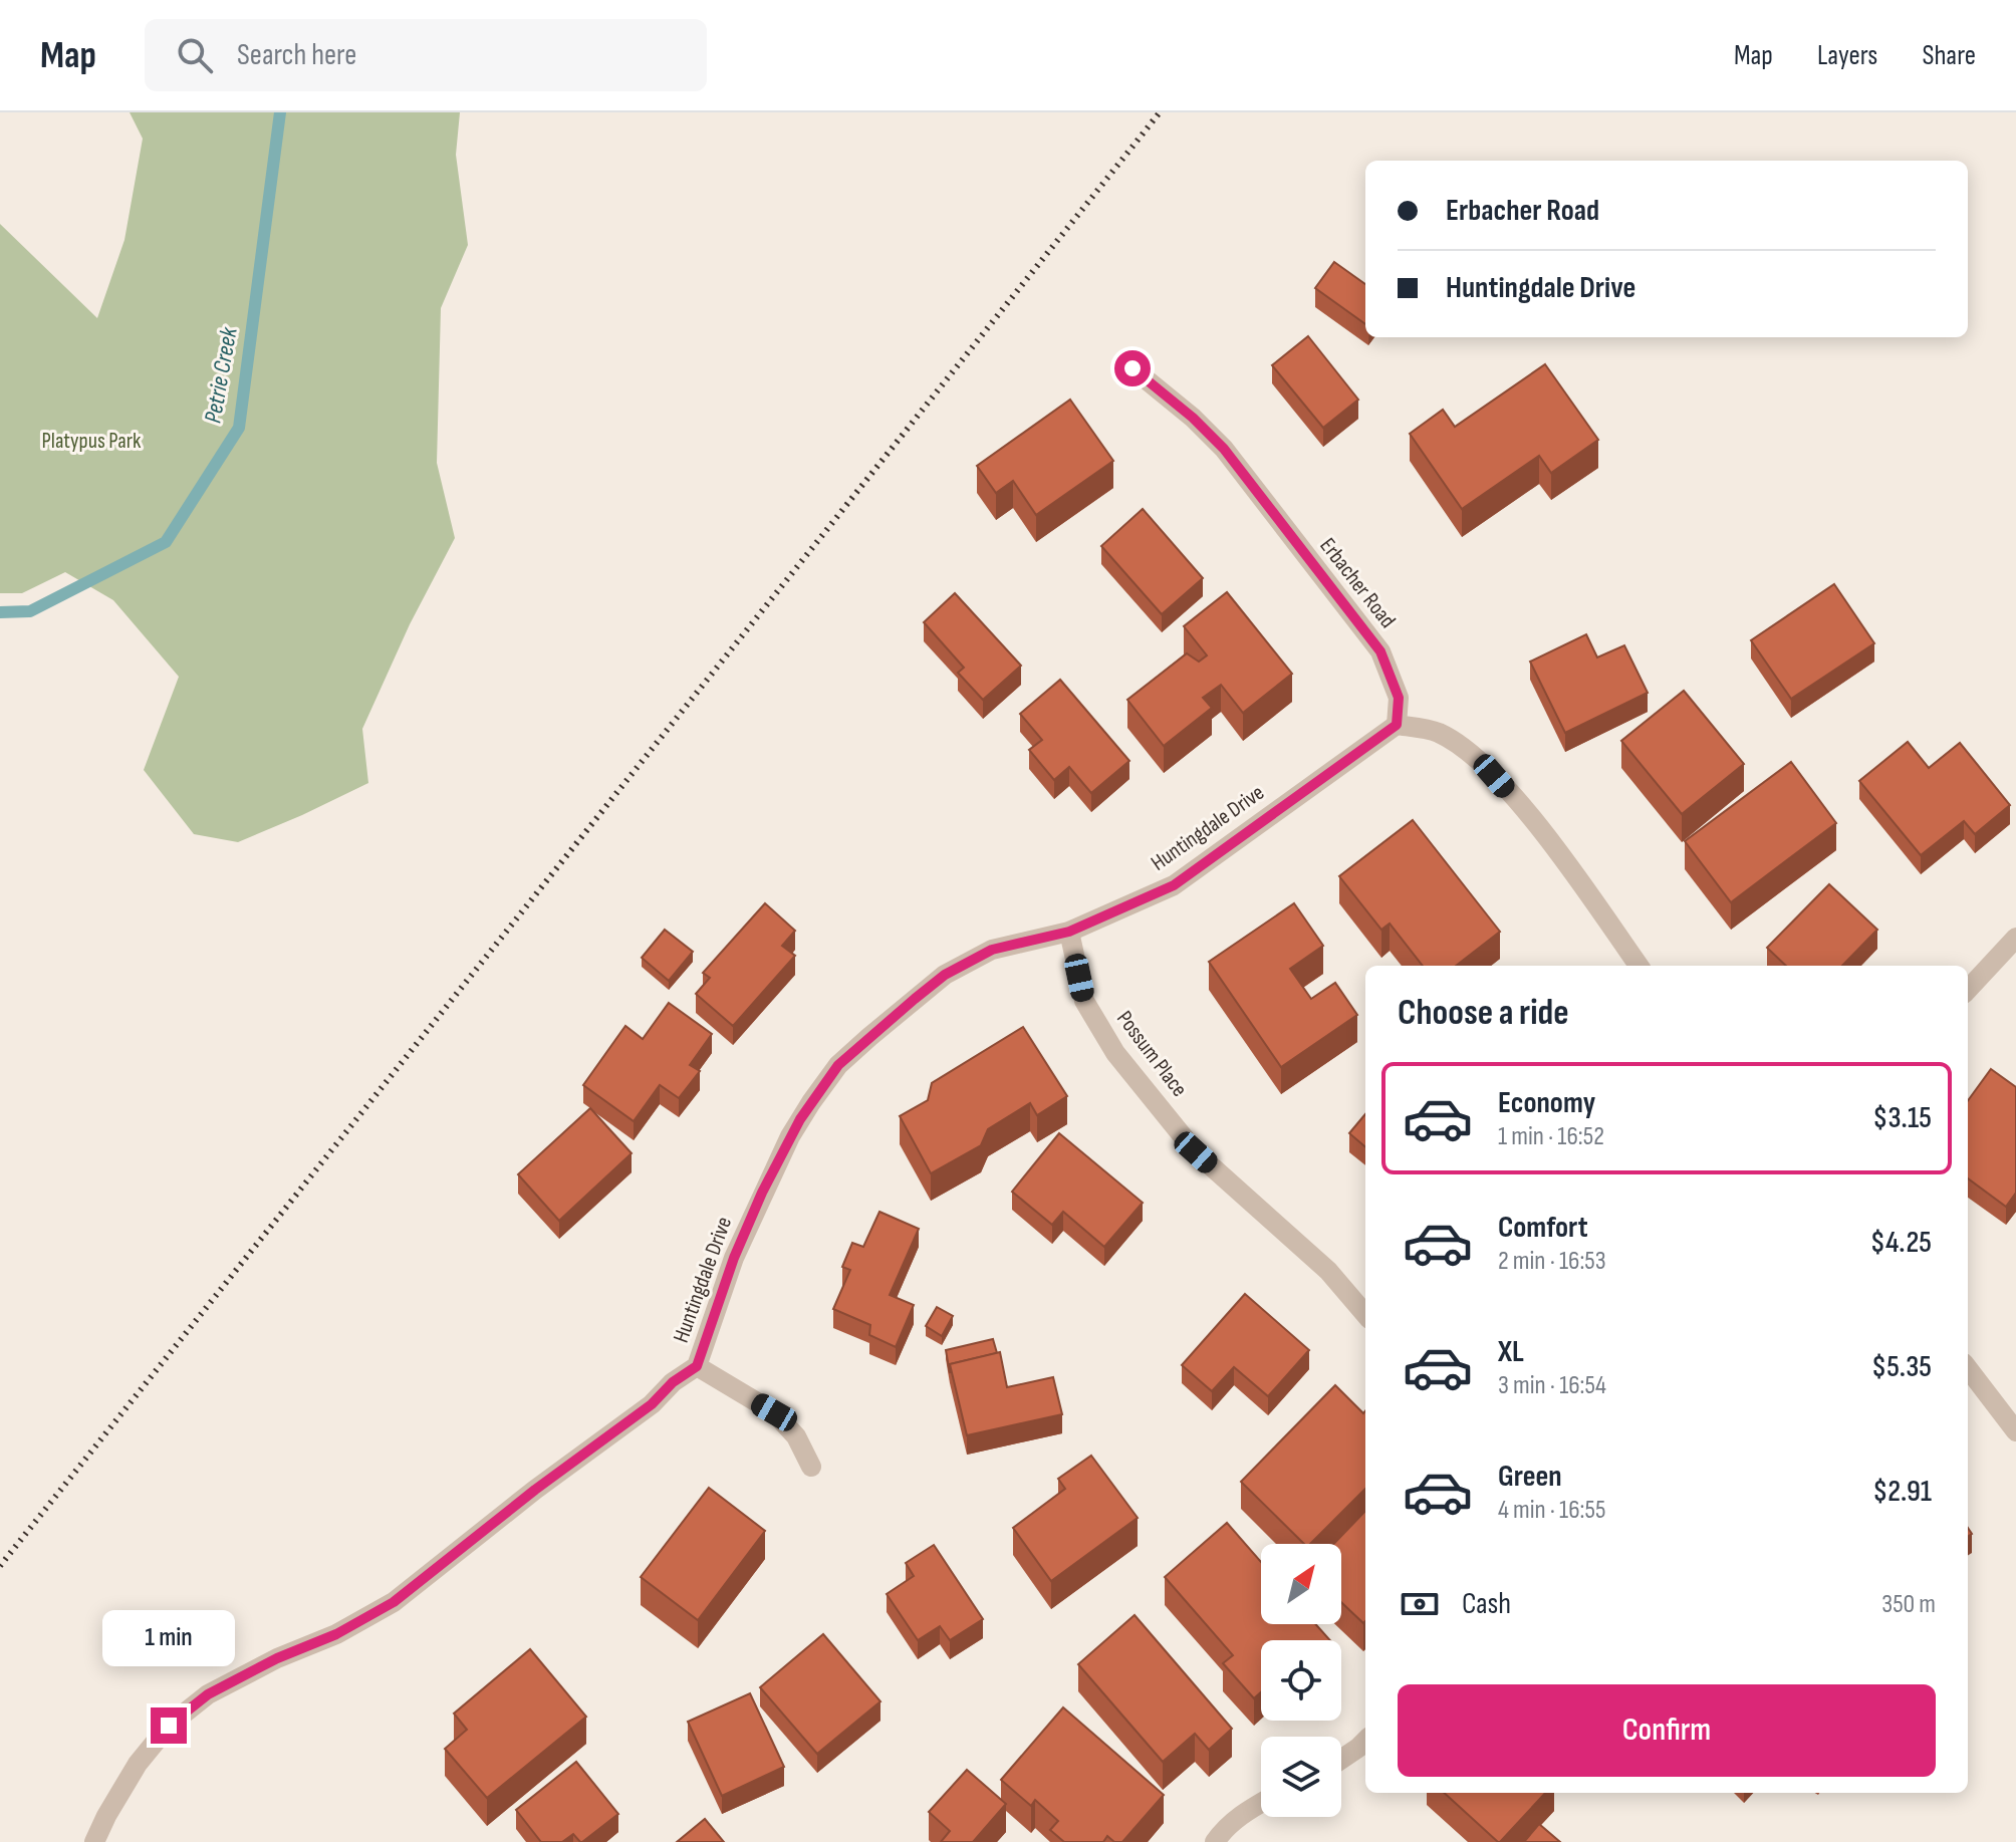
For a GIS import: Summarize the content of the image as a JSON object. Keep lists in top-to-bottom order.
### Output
{
  "streets": {
    "street": ["Erbacher Road", "Huntingdale Drive", "Possum Place"]
  },
  "crossings": [
    ["Erbacher Road", "Huntingdale Drive"],
    ["Huntingdale Drive", "Possum Place"]
  ],
  "water": ["Petrie Creek"],
  "parks": ["Platypus Park"],
  "north": "top right",
  "page": {
    "header": "Map",
    "search": "Search here",
    "nav": ["Map", "Layers", "Share"],
    "banner": ["Erbacher Road", "Huntingdale Drive"],
    "heading": "Choose a ride",
    "list": [
      {
        "name": "Economy",
        "note": "1 min · 16:52",
        "value": "$3.15"
      },
      {
        "name": "Comfort",
        "note": "2 min · 16:53",
        "value": "$4.25"
      },
      {
        "name": "XL",
        "note": "3 min · 16:54",
        "value": "$5.35"
      },
      {
        "name": "Green",
        "note": "4 min · 16:55",
        "value": "$2.91"
      }
    ],
    "pay": ["Cash", "350 m"],
    "bubble": "1 min",
    "buttons": "Confirm"
  }
}
